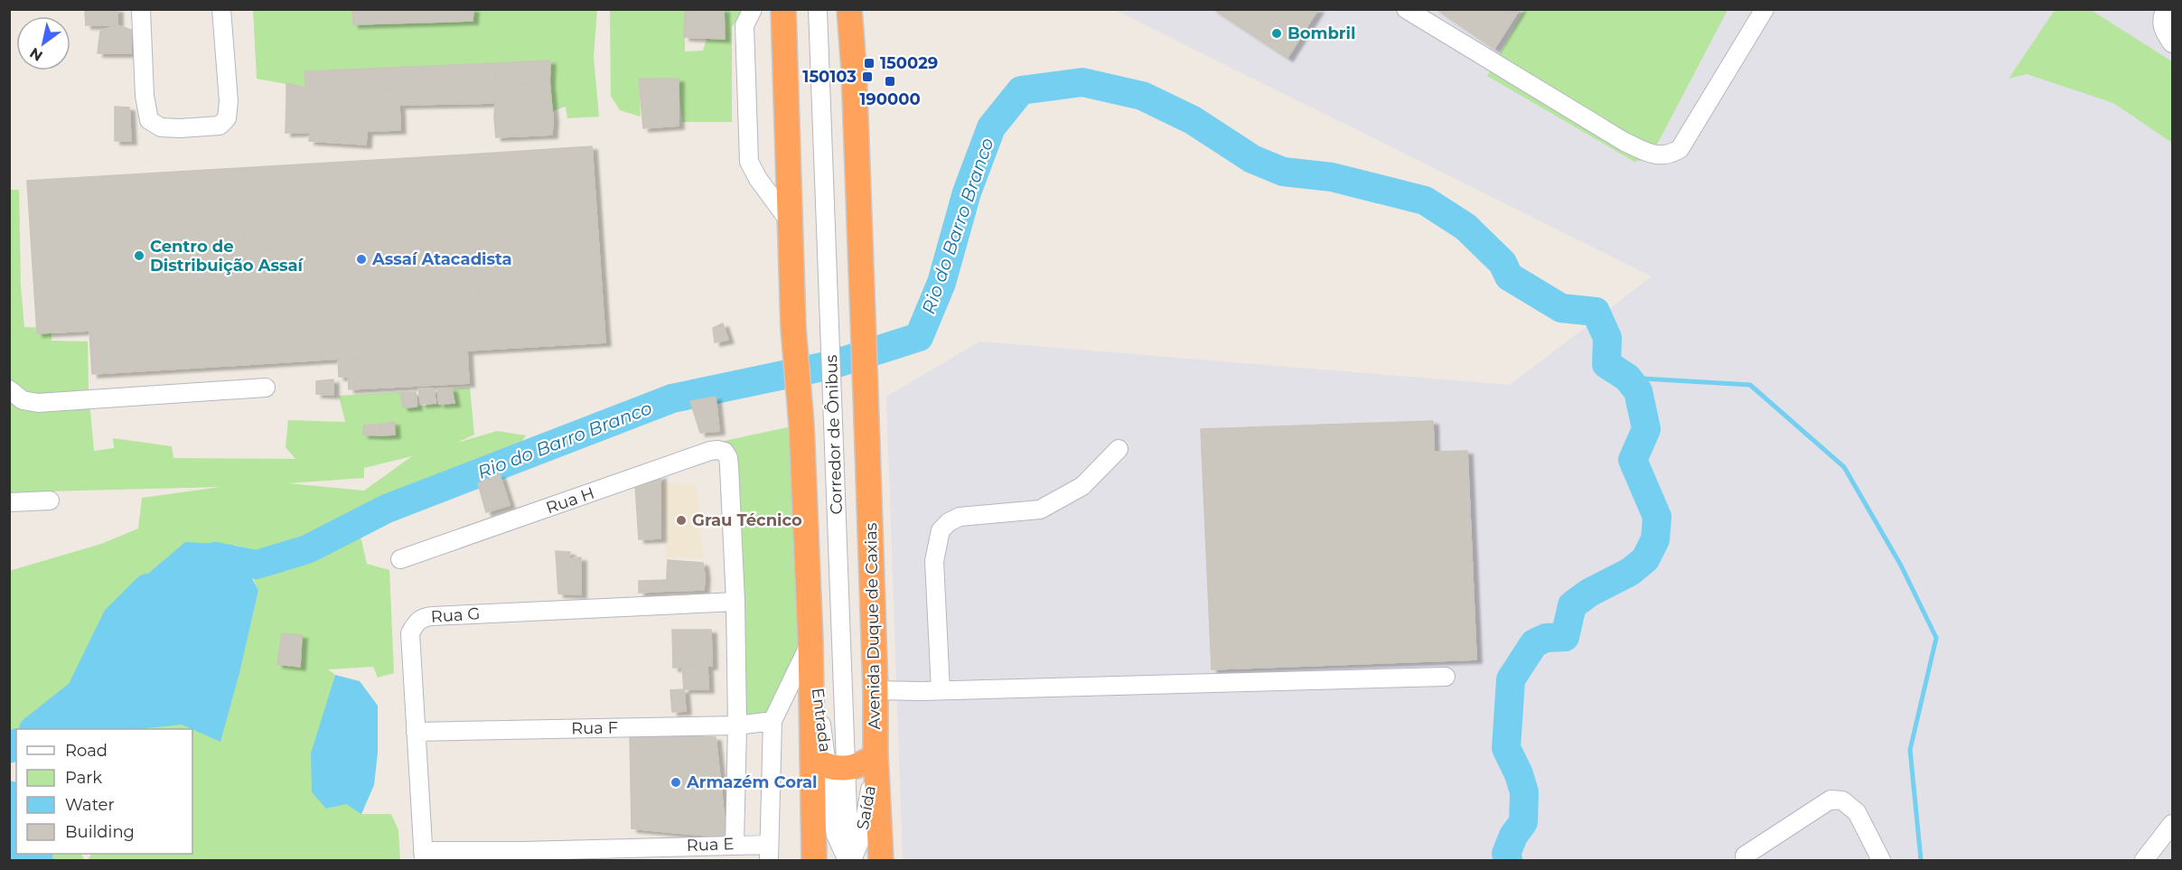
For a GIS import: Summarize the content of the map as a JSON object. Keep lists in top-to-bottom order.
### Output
{
  "streets": {
    "highway": ["Avenida Duque de Caxias"],
    "street": [
      "Corredor de Ônibus",
      "Rua H",
      "Rua G",
      "Entrada",
      "Rua F",
      "Saída",
      "Rua E"
    ]
  },
  "crossings": [
    ["Corredor de Ônibus", "Entrada"],
    ["Rua H", "Rua G"],
    ["Rua G", "Rua F"],
    ["Rua G", "Rua E"],
    ["Avenida Duque de Caxias", "Saída"],
    ["Entrada", "Saída"]
  ],
  "water": ["Rio do Barro Branco"],
  "places": {
    "other": [
      "Bombril",
      "Centro de Distribuição Assaí",
      "Assaí Atacadista",
      "Grau Técnico",
      "Armazém Coral"
    ],
    "transit": ["150029", "150103", "190000"]
  },
  "legend": [
    "Road",
    "Park",
    "Water",
    "Building"
  ],
  "north": "bottom left"
}
